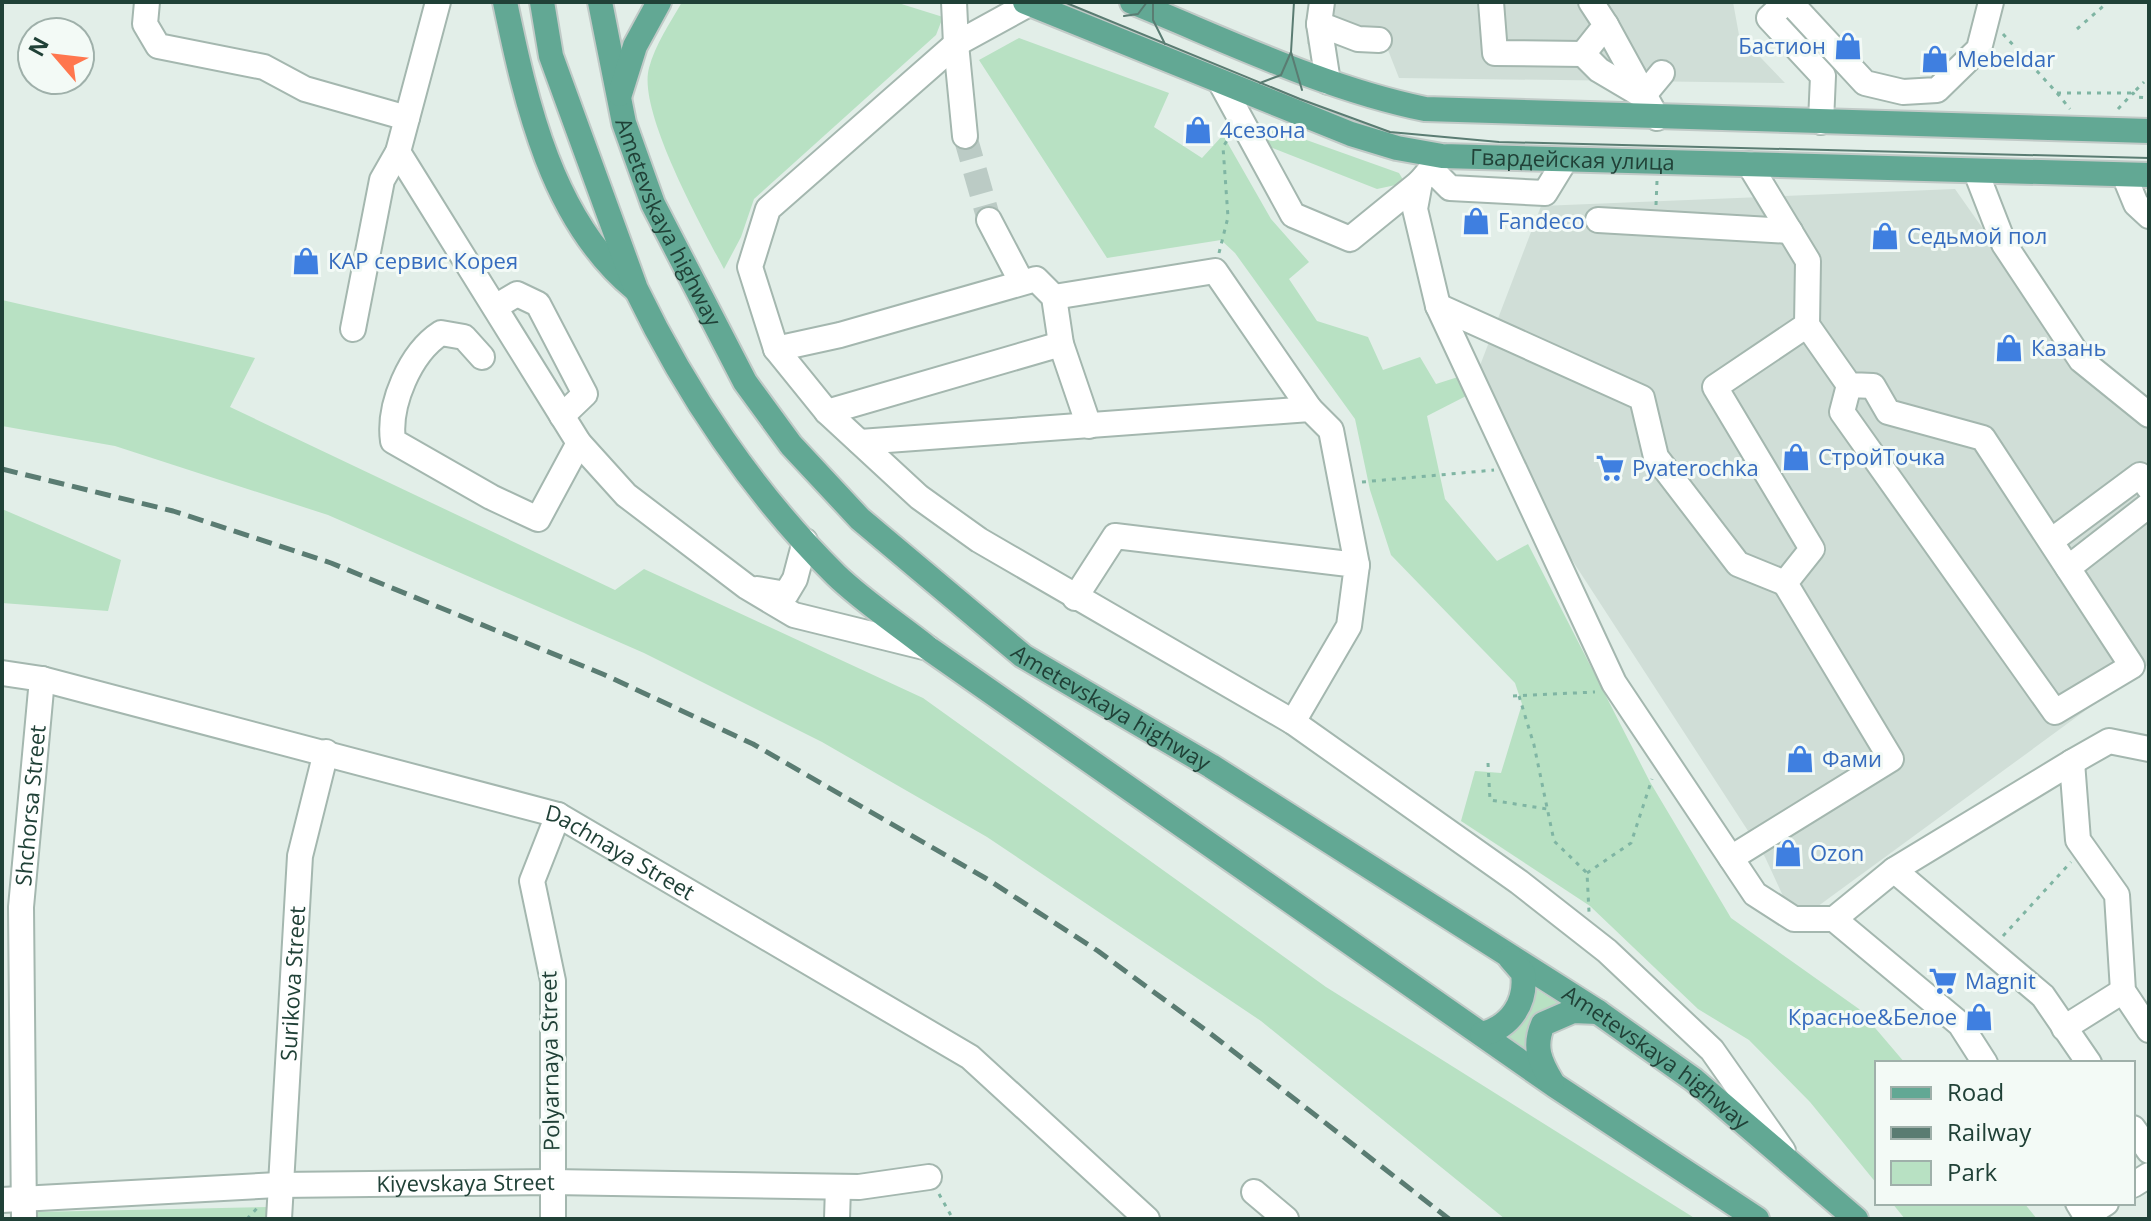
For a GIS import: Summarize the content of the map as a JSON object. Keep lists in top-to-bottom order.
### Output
{
  "streets": {
    "main road": ["Гвардейская улица", "Ametevskaya highway"],
    "street": [
      "Shchorsa Street",
      "Dachnaya Street",
      "Surikova Street",
      "Polyarnaya Street",
      "Kiyevskaya Street"
    ]
  },
  "crossings": [
    ["Shchorsa Street", "Dachnaya Street"],
    ["Shchorsa Street", "Kiyevskaya Street"],
    ["Dachnaya Street", "Surikova Street"],
    ["Dachnaya Street", "Polyarnaya Street"],
    ["Surikova Street", "Kiyevskaya Street"],
    ["Polyarnaya Street", "Kiyevskaya Street"]
  ],
  "places": {
    "shop": [
      "Бастион",
      "Mebeldar",
      "4сезона",
      "Fandeco",
      "Седьмой пол",
      "КАР сервис Корея",
      "Казань",
      "СтройТочка",
      "Фами",
      "Ozon",
      "Красное&Белое"
    ],
    "supermarket": ["Pyaterochka", "Magnit"]
  },
  "legend": ["Road", "Railway", "Park"],
  "north": "top left"
}
